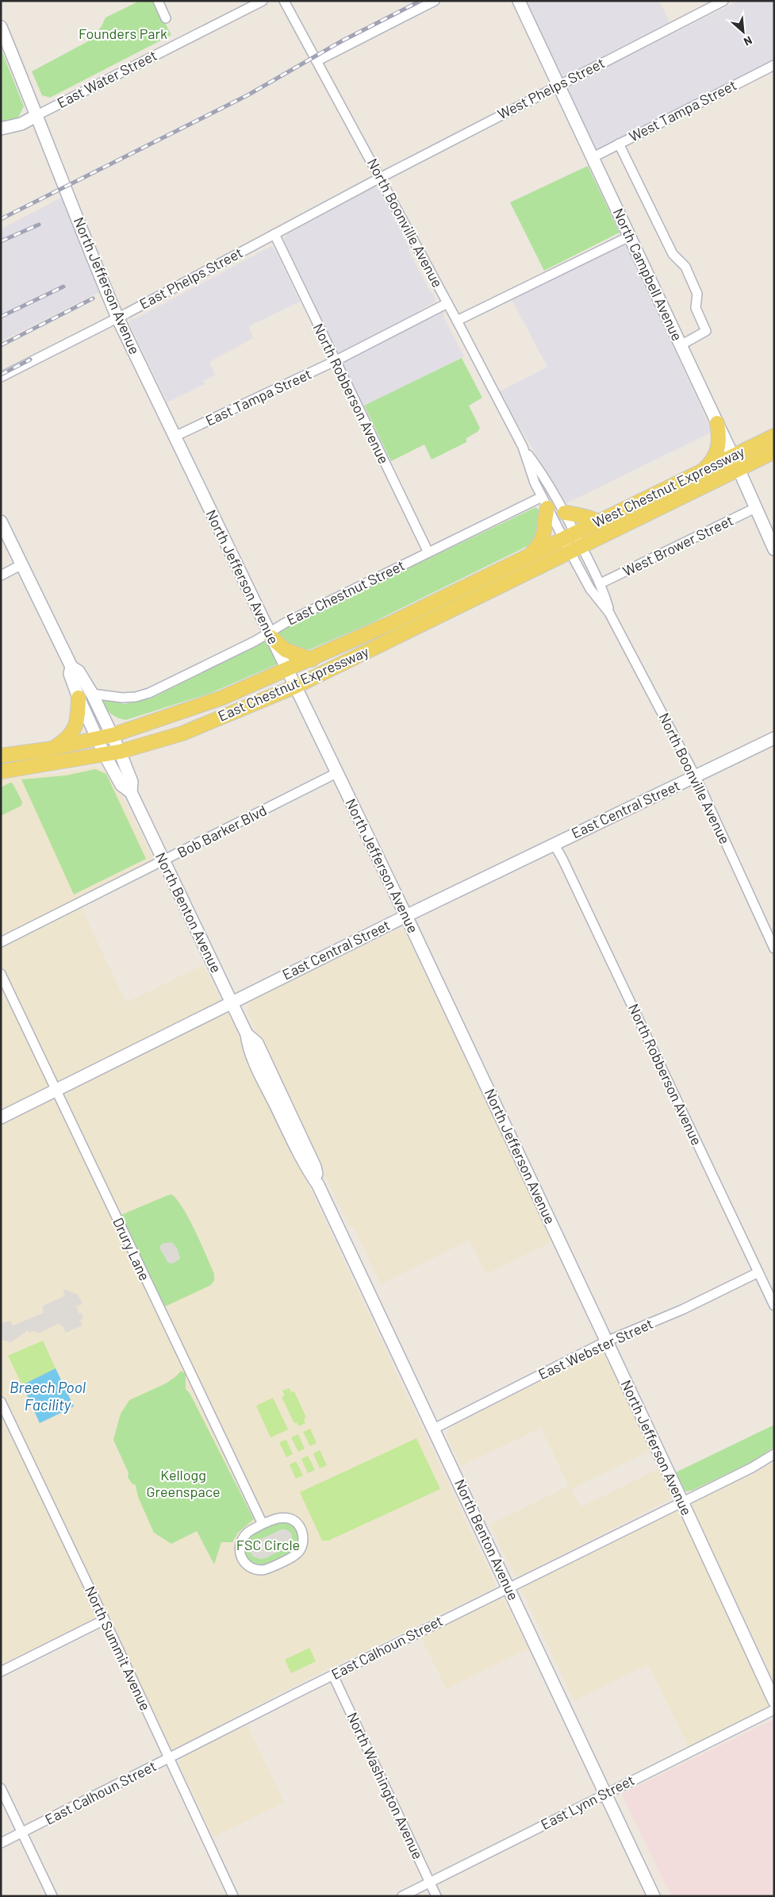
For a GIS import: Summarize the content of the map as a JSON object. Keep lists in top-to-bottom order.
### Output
{
  "streets": {
    "main road": [
      "North Campbell Avenue",
      "North Jefferson Avenue",
      "West Chestnut Expressway",
      "East Chestnut Expressway",
      "East Central Street",
      "North Benton Avenue"
    ],
    "street": [
      "East Water Street",
      "West Phelps Street",
      "West Tampa Street",
      "North Boonville Avenue",
      "East Phelps Street",
      "North Robberson Avenue",
      "East Tampa Street",
      "West Brower Street",
      "East Chestnut Street",
      "Bob Barker Blvd",
      "Drury Lane",
      "East Webster Street",
      "East Calhoun Street",
      "North Summit Avenue",
      "North Washington Avenue",
      "East Lynn Street"
    ]
  },
  "crossings": [
    ["East Water Street", "North Jefferson Avenue"],
    ["West Phelps Street", "North Boonville Avenue"],
    ["West Phelps Street", "North Campbell Avenue"],
    ["West Phelps Street", "East Phelps Street"],
    ["West Tampa Street", "North Campbell Avenue"],
    ["North Boonville Avenue", "East Phelps Street"],
    ["North Boonville Avenue", "East Tampa Street"],
    ["North Boonville Avenue", "West Chestnut Expressway"],
    ["North Boonville Avenue", "West Brower Street"],
    ["North Boonville Avenue", "East Chestnut Street"],
    ["North Boonville Avenue", "East Chestnut Expressway"],
    ["North Boonville Avenue", "East Central Street"],
    ["North Campbell Avenue", "West Chestnut Expressway"],
    ["North Campbell Avenue", "West Brower Street"],
    ["East Phelps Street", "North Jefferson Avenue"],
    ["East Phelps Street", "North Robberson Avenue"],
    ["North Jefferson Avenue", "East Tampa Street"],
    ["North Jefferson Avenue", "East Chestnut Street"],
    ["North Jefferson Avenue", "East Chestnut Expressway"],
    ["North Jefferson Avenue", "East Central Street"],
    ["North Jefferson Avenue", "Bob Barker Blvd"],
    ["North Jefferson Avenue", "East Webster Street"],
    ["North Jefferson Avenue", "East Calhoun Street"],
    ["North Robberson Avenue", "East Tampa Street"],
    ["North Robberson Avenue", "East Chestnut Street"],
    ["North Robberson Avenue", "East Central Street"],
    ["North Robberson Avenue", "East Webster Street"],
    ["West Chestnut Expressway", "East Chestnut Expressway"],
    ["East Chestnut Street", "North Benton Avenue"],
    ["East Chestnut Expressway", "North Benton Avenue"],
    ["East Central Street", "North Benton Avenue"],
    ["East Central Street", "Drury Lane"],
    ["Bob Barker Blvd", "North Benton Avenue"],
    ["North Benton Avenue", "East Webster Street"],
    ["North Benton Avenue", "East Calhoun Street"],
    ["North Benton Avenue", "East Lynn Street"],
    ["East Calhoun Street", "North Summit Avenue"],
    ["East Calhoun Street", "North Washington Avenue"],
    ["North Washington Avenue", "East Lynn Street"]
  ],
  "water": ["Breech Pool Facility"],
  "parks": ["Founders Park", "Kellogg Greenspace", "FSC Circle"],
  "north": "bottom right"
}
